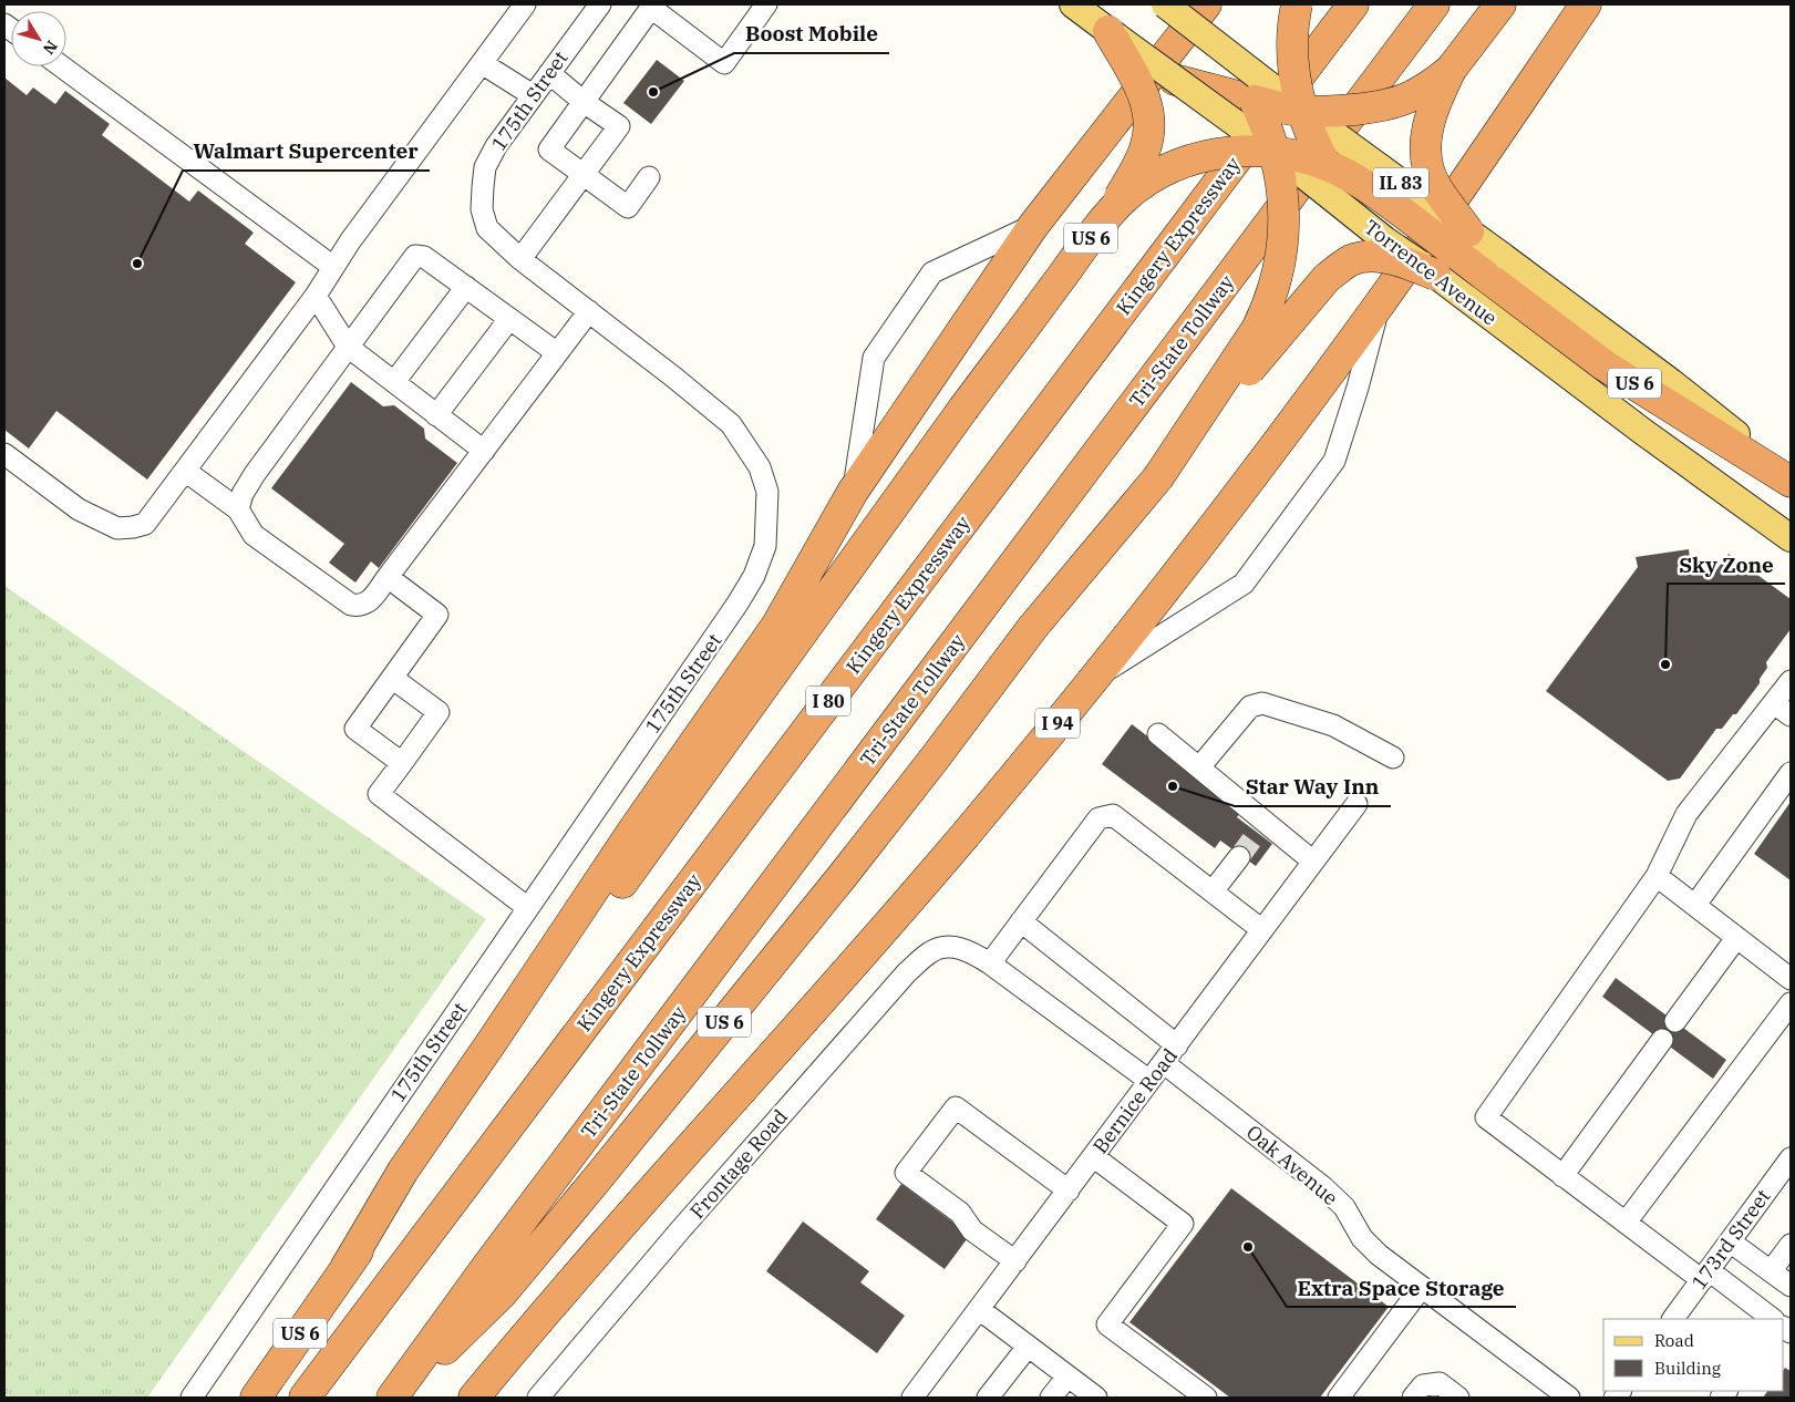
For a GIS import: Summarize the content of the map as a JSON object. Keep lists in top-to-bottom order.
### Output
{
  "streets": {
    "highway": [
      "Kingery Expressway",
      "US 6",
      "Tri-State Tollway",
      "I 80",
      "I 94"
    ],
    "main road": ["IL 83", "Torrence Avenue"],
    "street": [
      "175th Street",
      "Bernice Road",
      "Frontage Road",
      "Oak Avenue",
      "173rd Street"
    ]
  },
  "crossings": [
    ["US 6", "Torrence Avenue"],
    ["US 6", "Tri-State Tollway"],
    ["Bernice Road", "Oak Avenue"]
  ],
  "places": [
    "Boost Mobile",
    "Walmart Supercenter",
    "Sky Zone",
    "Star Way Inn",
    "Extra Space Storage"
  ],
  "legend": ["Road", "Building"],
  "north": "bottom right"
}
